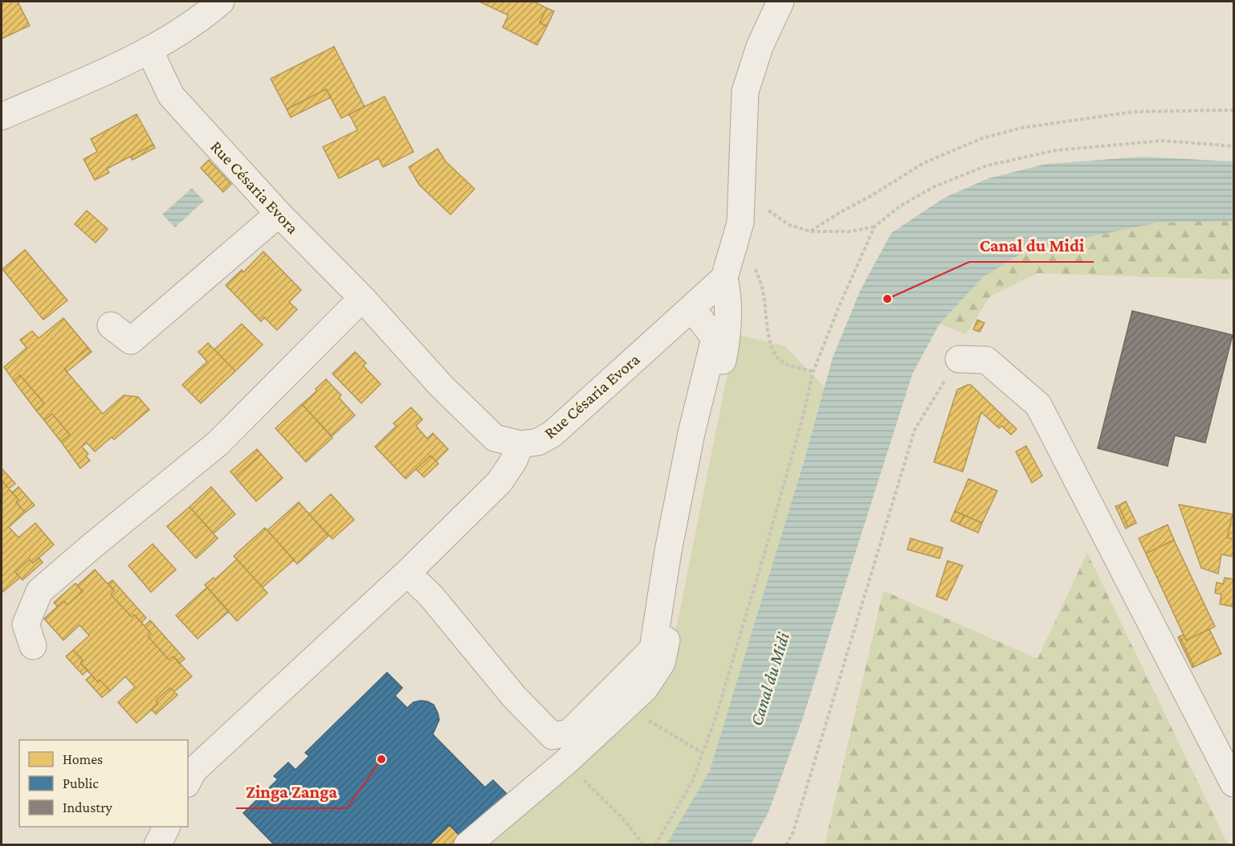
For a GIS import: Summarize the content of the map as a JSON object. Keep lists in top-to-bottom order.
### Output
{
  "streets": {
    "street": ["Rue Césaria Evora"]
  },
  "water": ["Canal du Midi"],
  "places": ["Canal du Midi", "Zinga Zanga"],
  "legend": ["Homes", "Public", "Industry"]
}
